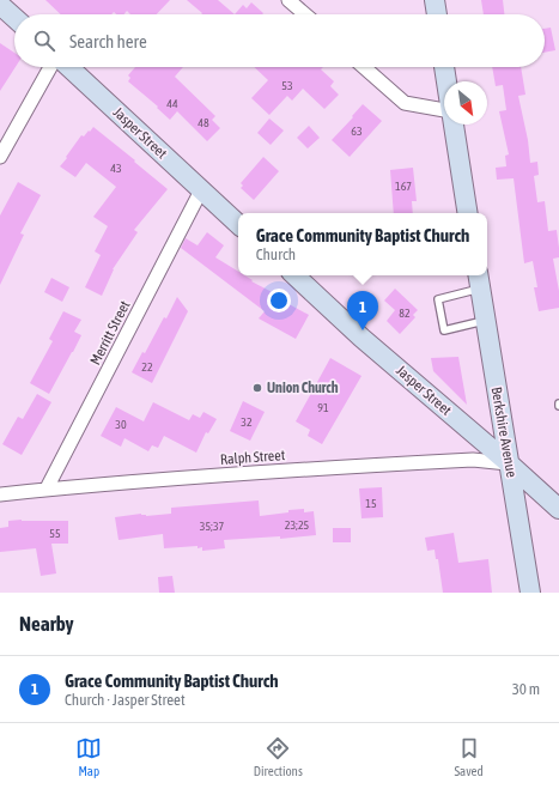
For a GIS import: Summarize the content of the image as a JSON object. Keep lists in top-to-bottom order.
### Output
{
  "streets": {
    "main road": ["Jasper Street", "Berkshire Avenue"],
    "street": ["Merritt Street", "Ralph Street"]
  },
  "crossings": [
    ["Jasper Street", "Merritt Street"],
    ["Jasper Street", "Berkshire Avenue"],
    ["Jasper Street", "Ralph Street"],
    ["Merritt Street", "Ralph Street"],
    ["Berkshire Avenue", "Ralph Street"]
  ],
  "places": ["Union Church"],
  "house_numbers": [
    "53",
    "44",
    "48",
    "63",
    "43",
    "167",
    "82",
    "22",
    "91",
    "32",
    "30",
    "15",
    "23;25",
    "35;37",
    "55"
  ],
  "north": "bottom right",
  "page": {
    "search": "Search here",
    "popup": ["Grace Community Baptist Church", "Church"],
    "pins": "1",
    "heading": "Nearby",
    "list": [
      {
        "mark": "1",
        "name": "Grace Community Baptist Church",
        "note": "Church · Jasper Street",
        "value": "30 m"
      }
    ],
    "nav": ["Map", "Directions", "Saved"]
  }
}
